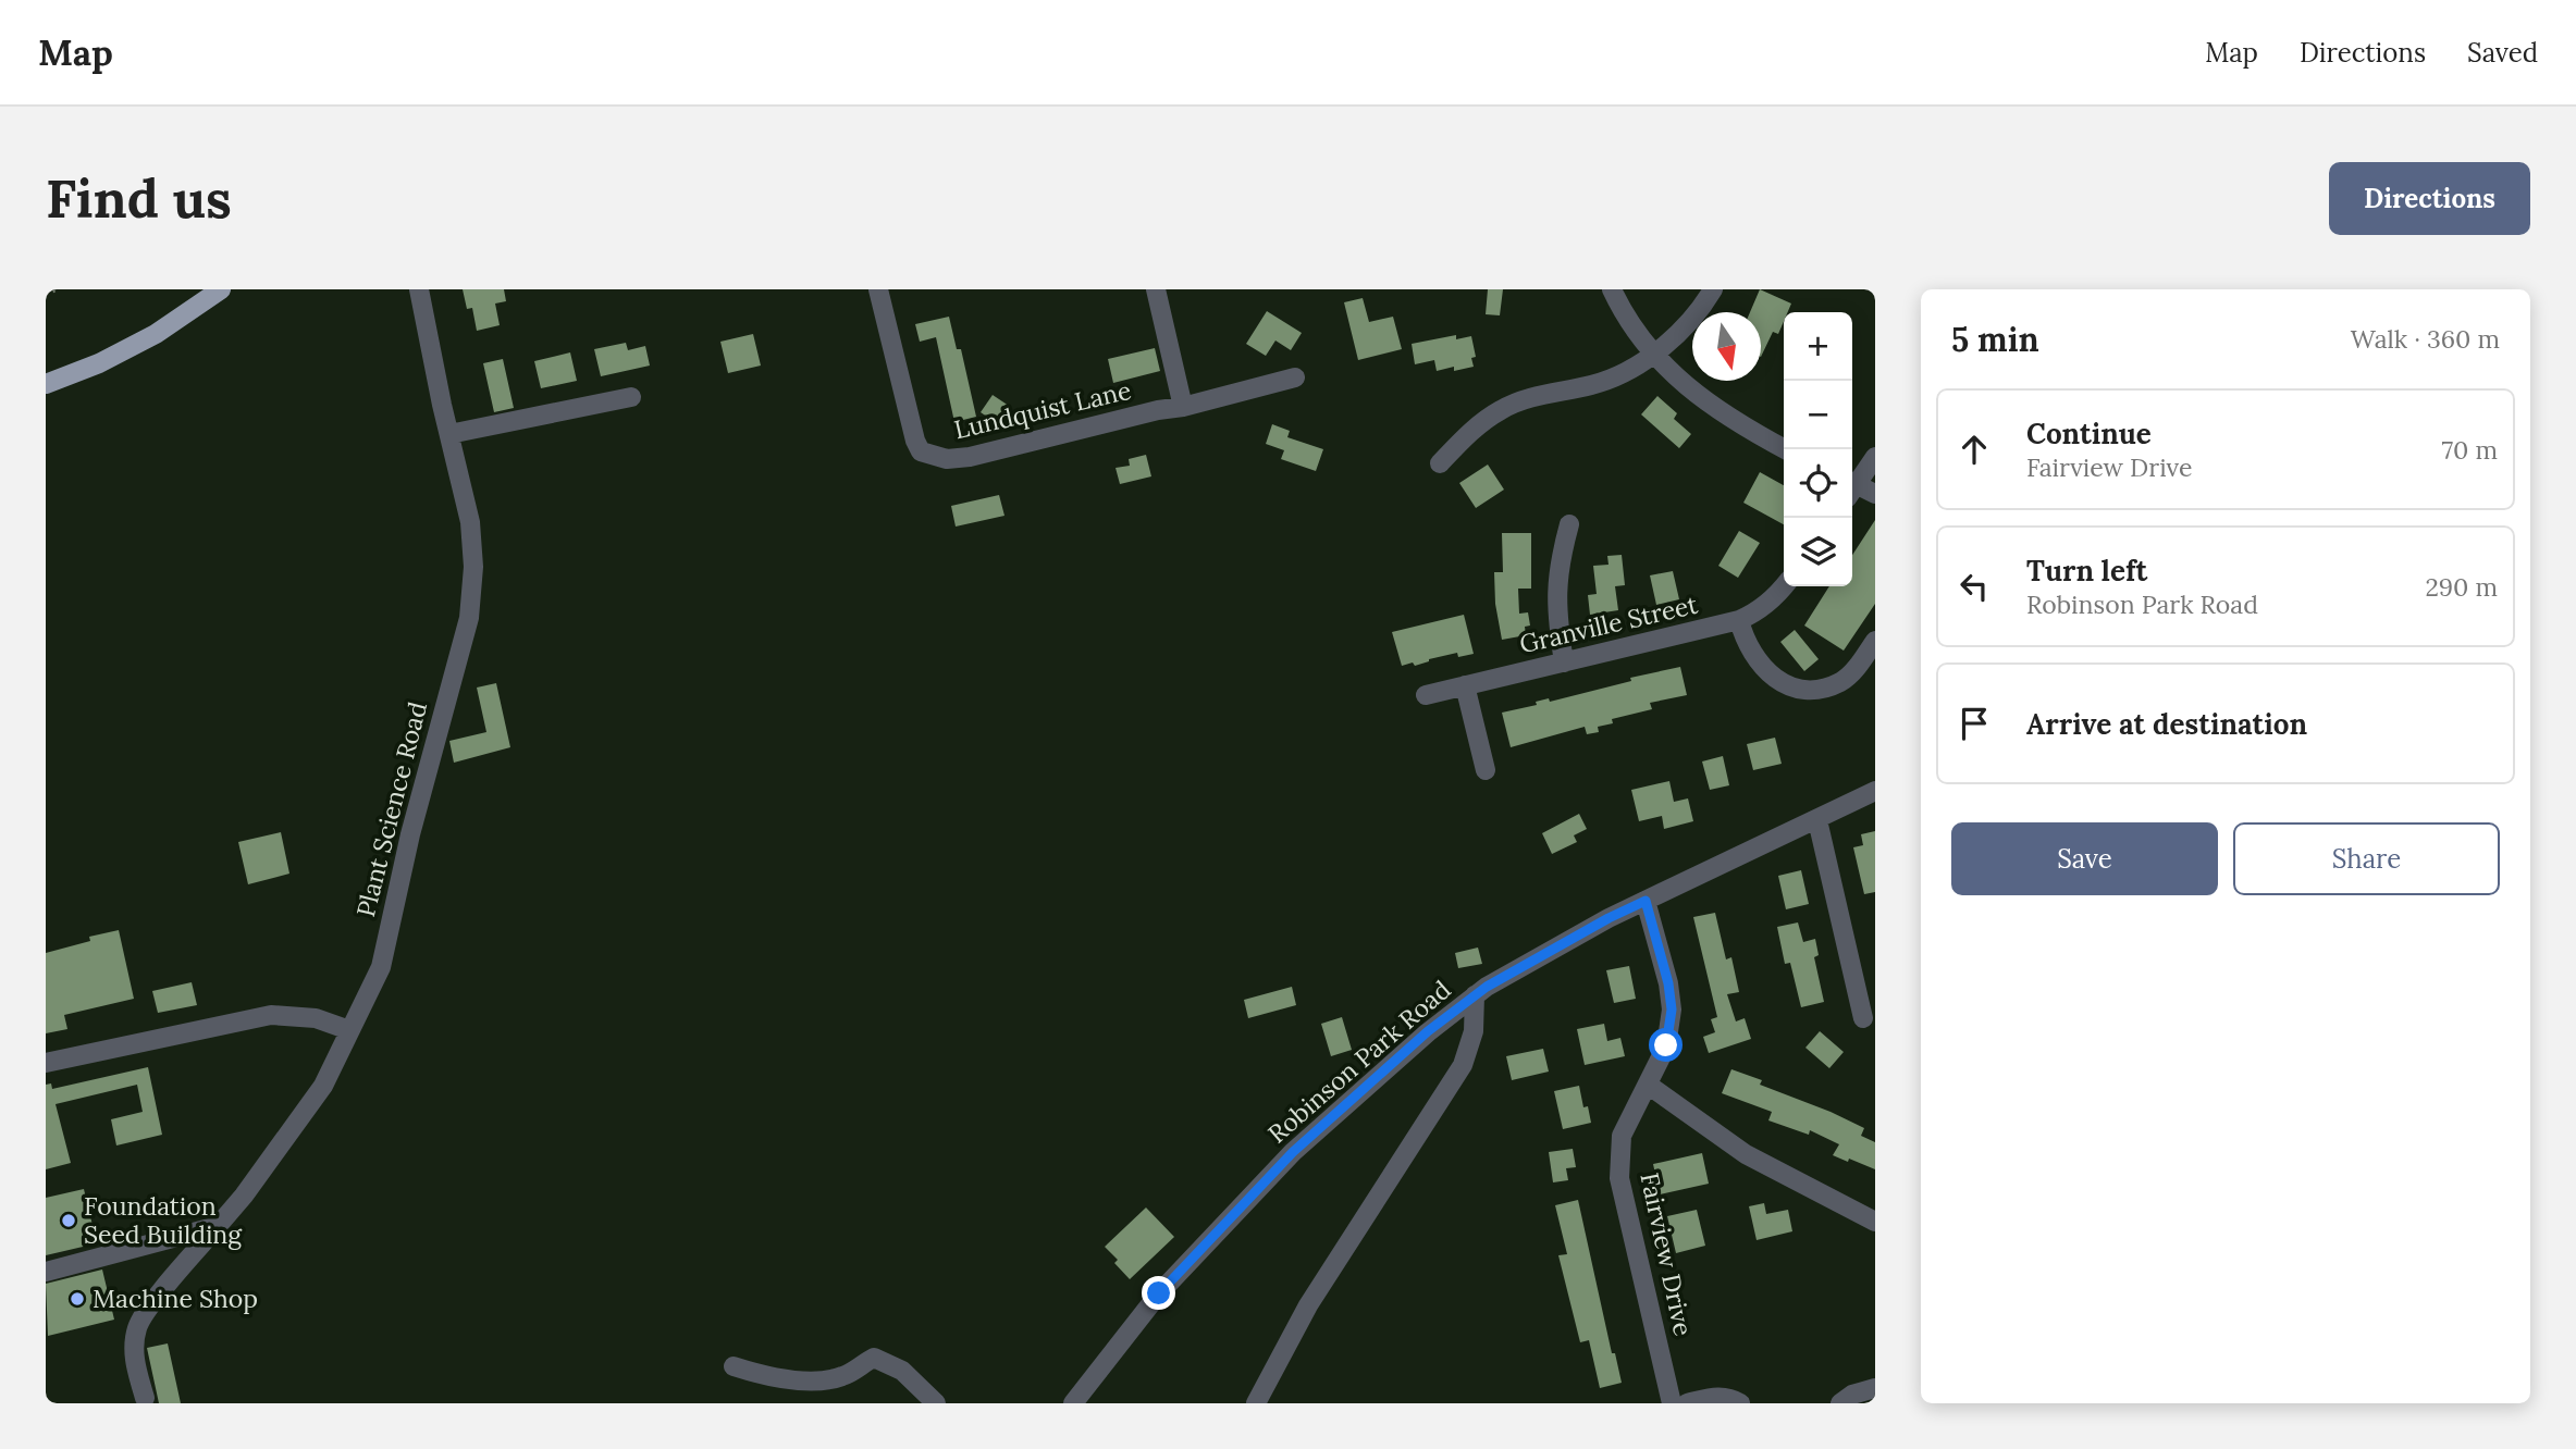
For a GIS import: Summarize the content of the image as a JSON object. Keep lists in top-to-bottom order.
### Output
{
  "streets": {
    "street": [
      "Lundquist Lane",
      "Granville Street",
      "Plant Science Road",
      "Robinson Park Road",
      "Fairview Drive"
    ]
  },
  "crossings": [
    ["Robinson Park Road", "Fairview Drive"]
  ],
  "places": ["Foundation Seed Building", "Machine Shop"],
  "north": "bottom",
  "page": {
    "header": "Map",
    "nav": ["Map", "Directions", "Saved"],
    "buttons": [
      "Directions",
      ["Save", "Share"]
    ],
    "title": "Find us",
    "heading": ["5 min", "Walk · 360 m"],
    "map_buttons": ["+", "−"],
    "list": [
      ["Continue", "Fairview Drive", "70 m"],
      ["Turn left", "Robinson Park Road", "290 m"],
      "Arrive at destination"
    ]
  }
}
